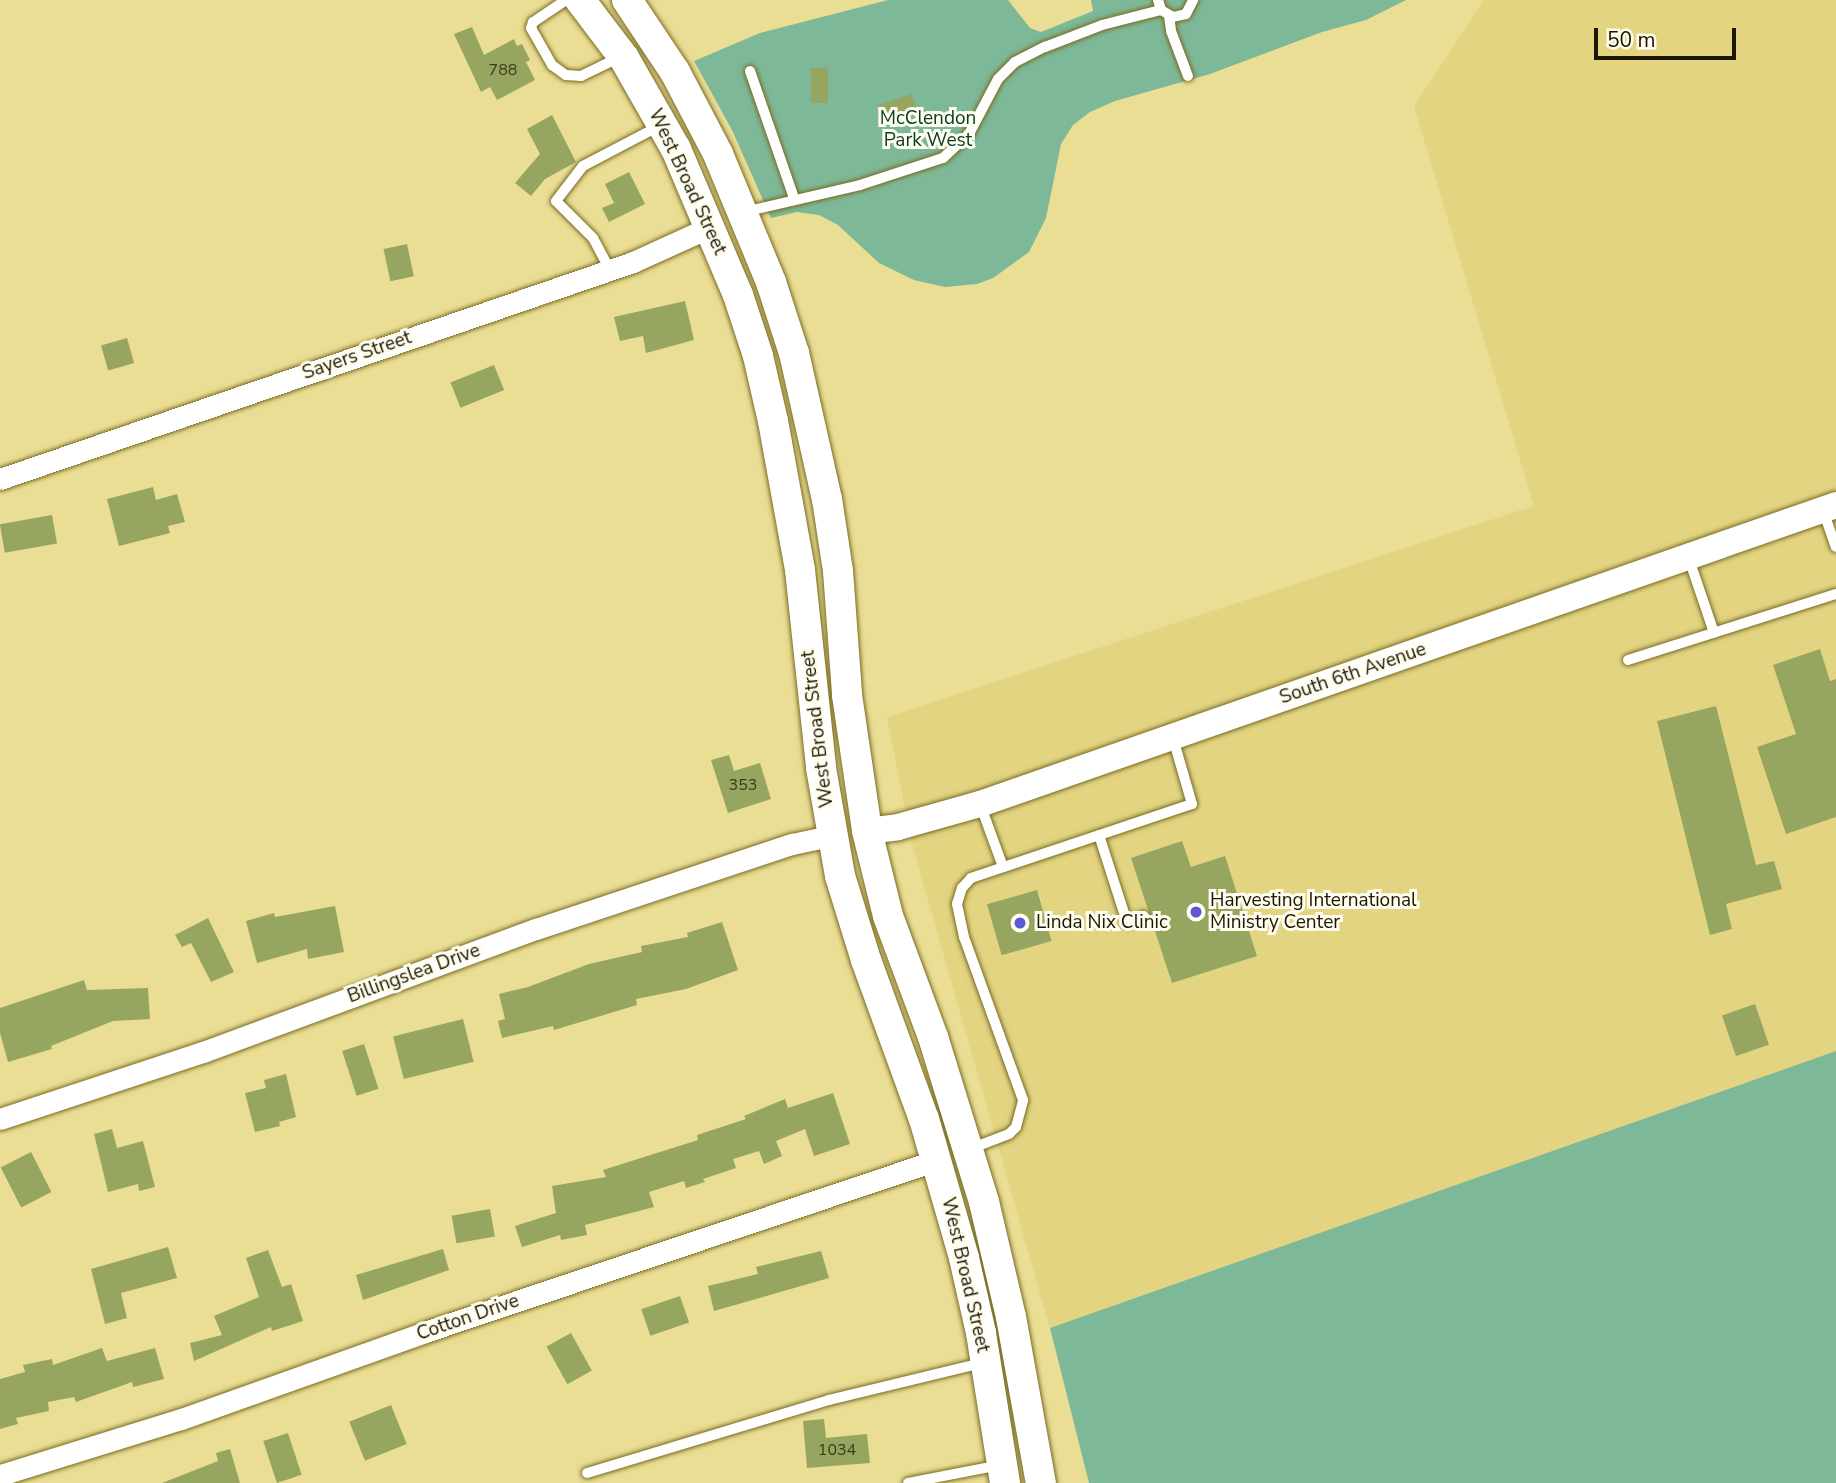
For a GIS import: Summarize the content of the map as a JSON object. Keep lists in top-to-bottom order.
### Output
{
  "streets": {
    "main road": ["West Broad Street"],
    "street": [
      "Sayers Street",
      "South 6th Avenue",
      "Billingslea Drive",
      "Cotton Drive"
    ]
  },
  "crossings": [
    ["West Broad Street", "Sayers Street"],
    ["West Broad Street", "South 6th Avenue"],
    ["West Broad Street", "Billingslea Drive"],
    ["West Broad Street", "Cotton Drive"]
  ],
  "parks": ["McClendon Park West"],
  "places": ["Harvesting International Ministry Center", "Linda Nix Clinic"],
  "house_numbers": ["788", "353", "1034"],
  "scale_bar": "50 m"
}
